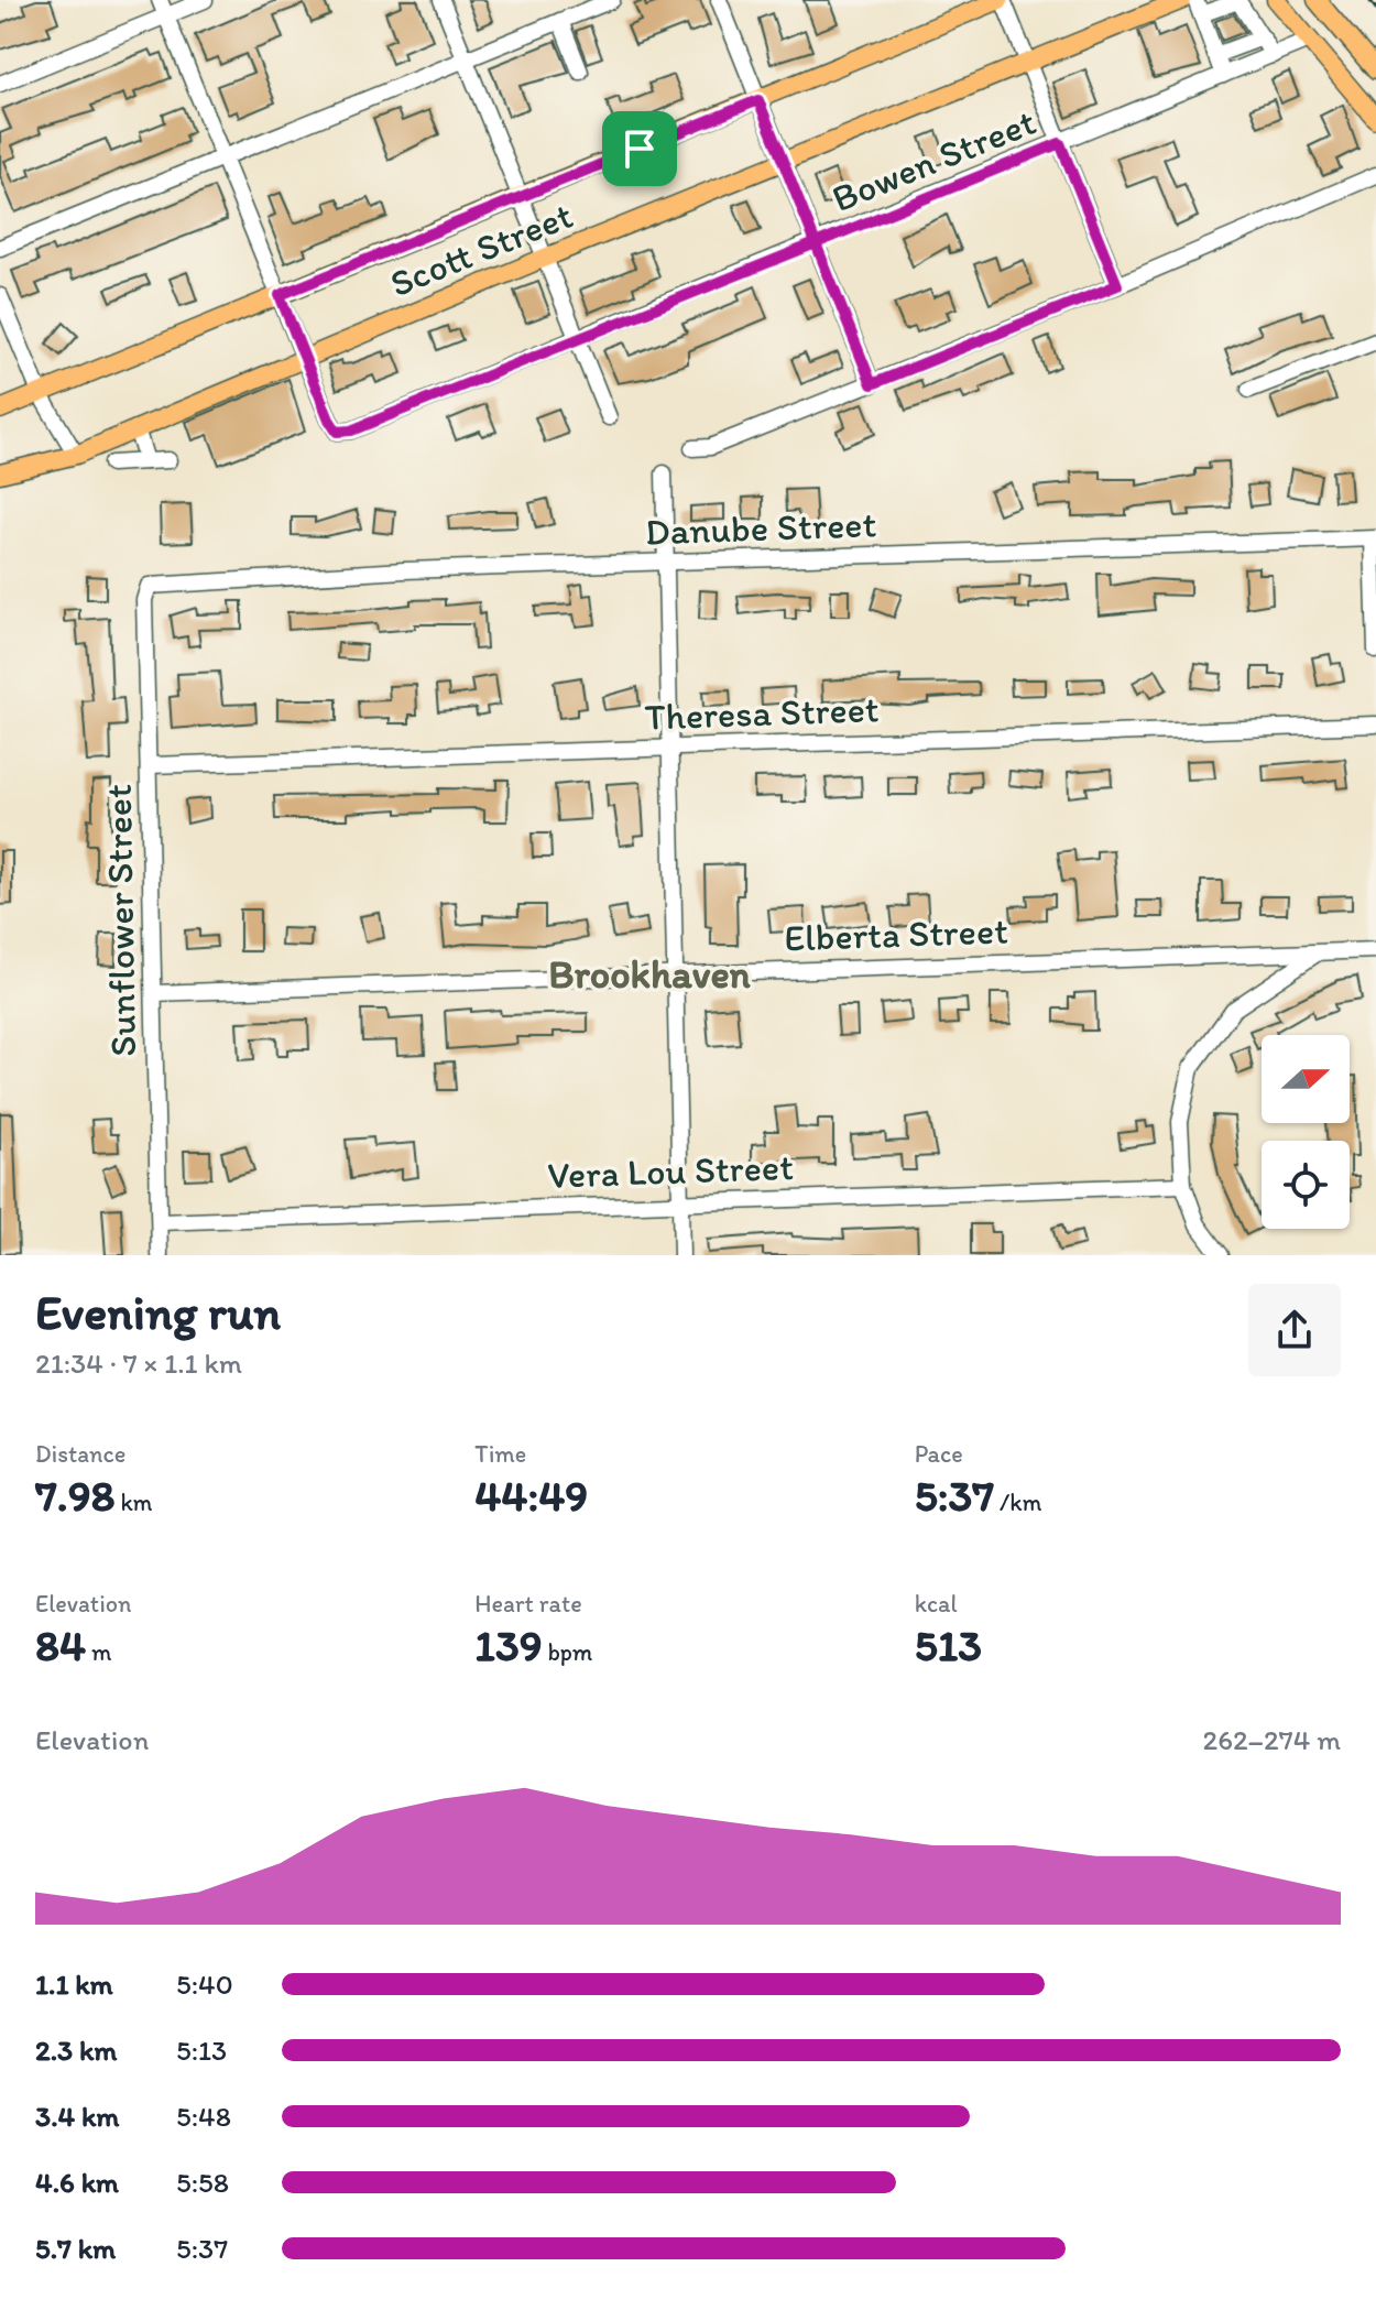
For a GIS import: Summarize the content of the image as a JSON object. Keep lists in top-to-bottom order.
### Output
{
  "streets": {
    "main road": ["Scott Street"],
    "street": [
      "Bowen Street",
      "Danube Street",
      "Theresa Street",
      "Sunflower Street",
      "Elberta Street",
      "Vera Lou Street"
    ]
  },
  "crossings": [
    ["Bowen Street", "Scott Street"],
    ["Danube Street", "Sunflower Street"],
    ["Theresa Street", "Sunflower Street"],
    ["Sunflower Street", "Elberta Street"],
    ["Sunflower Street", "Vera Lou Street"]
  ],
  "districts": ["Brookhaven"],
  "north": "right",
  "page": {
    "heading": ["Evening run", "21:34 · 7 × 1.1 km"],
    "stats": [
      ["Distance", "7.98 km"],
      ["Time", "44:49"],
      ["Pace", "5:37 /km"],
      ["Elevation", "84 m"],
      ["Heart rate", "139 bpm"],
      ["kcal", "513"]
    ],
    "chart": ["Elevation", "262–274 m"],
    "list": [
      {
        "name": "1.1 km",
        "note": "5:40"
      },
      {
        "name": "2.3 km",
        "note": "5:13"
      },
      {
        "name": "3.4 km",
        "note": "5:48"
      },
      {
        "name": "4.6 km",
        "note": "5:58"
      },
      {
        "name": "5.7 km",
        "note": "5:37"
      }
    ]
  }
}
